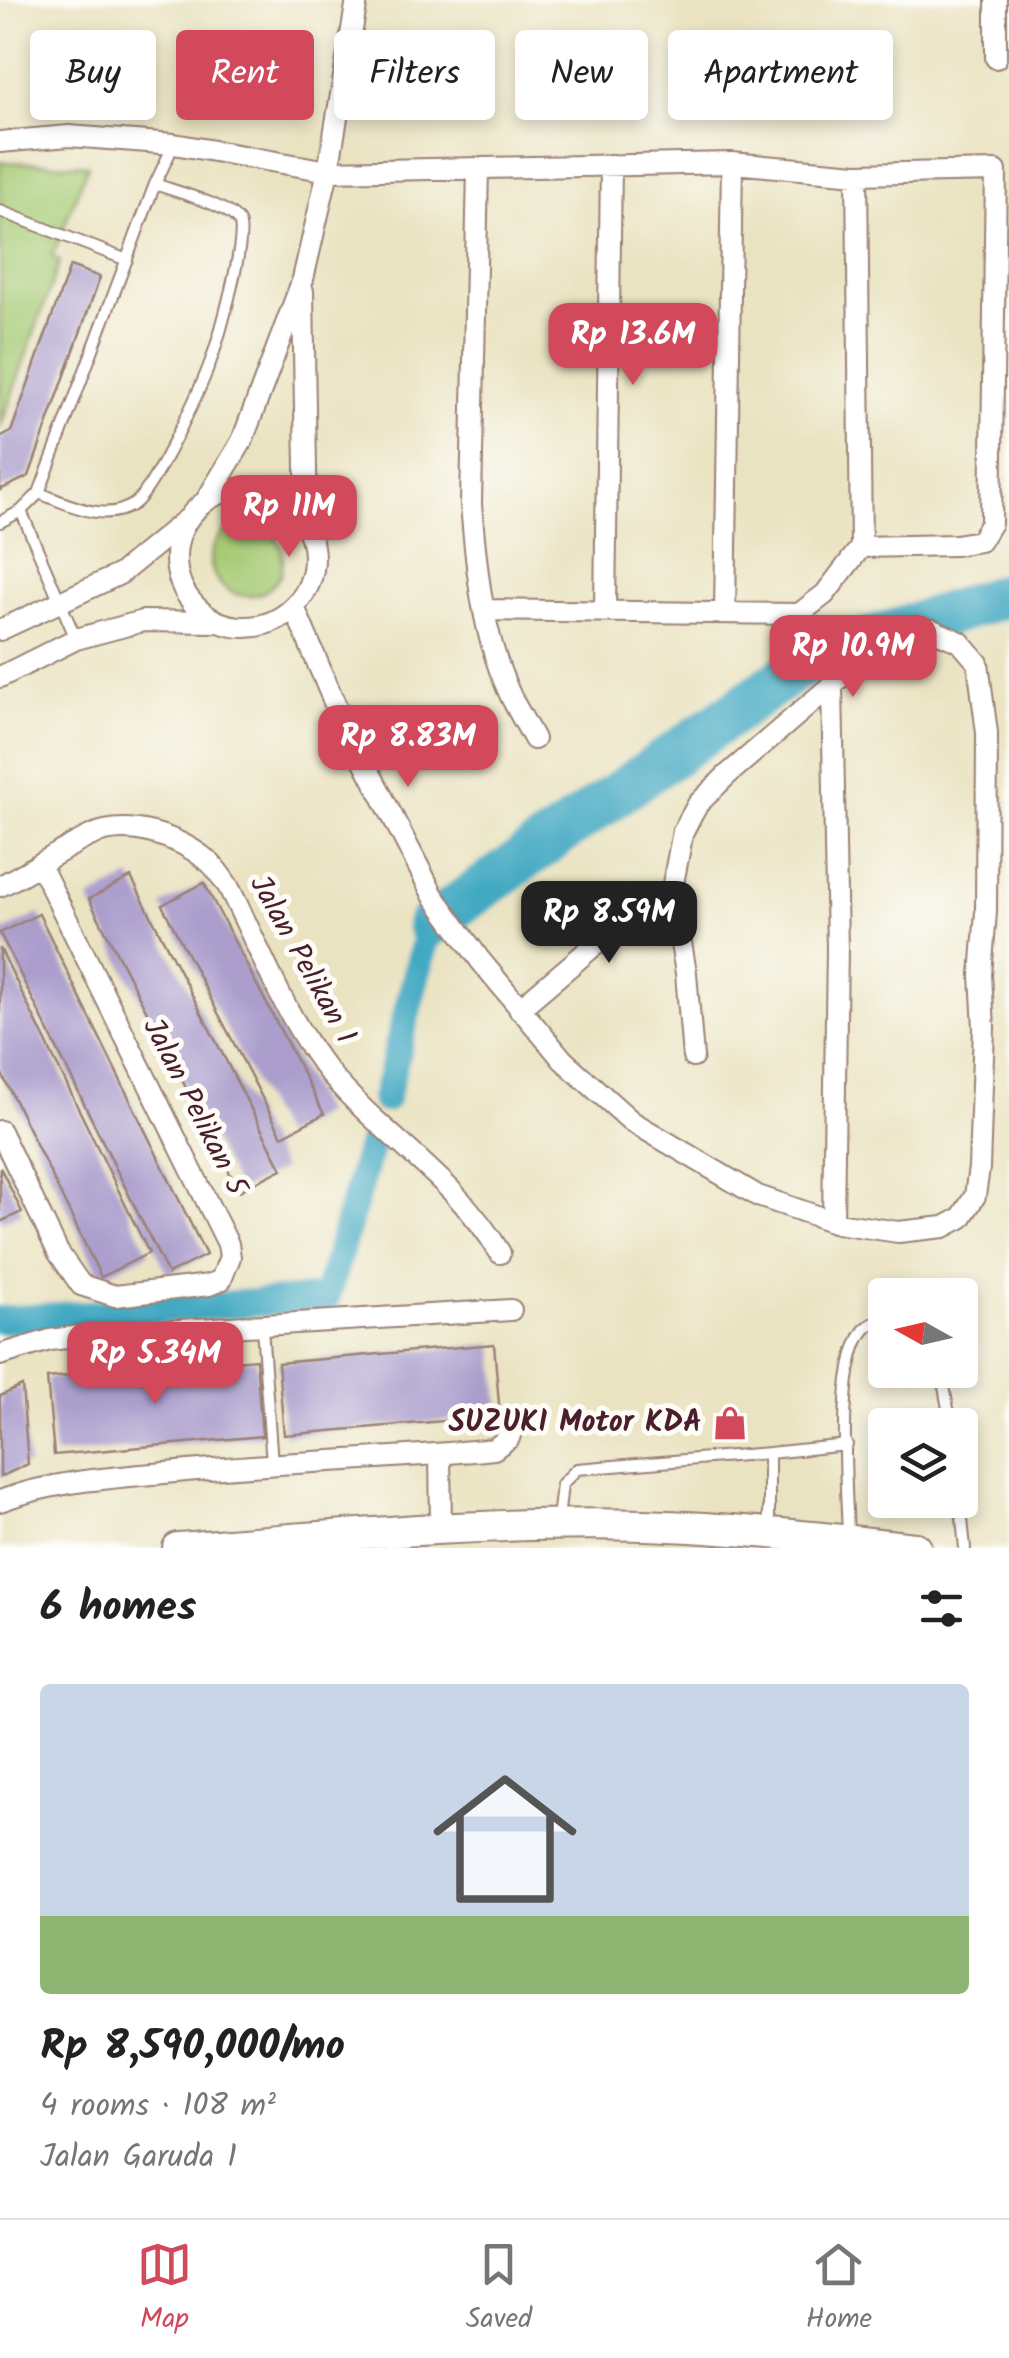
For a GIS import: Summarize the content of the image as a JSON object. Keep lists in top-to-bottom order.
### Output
{
  "streets": {
    "street": ["Jalan Pelikan 1", "Jalan Pelikan 5"]
  },
  "crossings": [
    ["Jalan Pelikan 1", "Jalan Pelikan 5"]
  ],
  "places": {
    "shop": ["SUZUKI Motor KDA"]
  },
  "north": "left",
  "page": {
    "chip": [
      "Buy",
      "Rent",
      "Filters",
      "New",
      "Apartment"
    ],
    "price": [
      "Rp 13.6M",
      "Rp 11M",
      "Rp 10.9M",
      "Rp 8.83M",
      "Rp 8.59M",
      "Rp 5.34M"
    ],
    "heading": "6 homes",
    "list": [
      {
        "name": "Rp 8,590,000/mo",
        "note": "4 rooms · 108 m² · Jalan Garuda 1"
      }
    ],
    "tabs": ["Map", "Saved", "Home"]
  }
}
